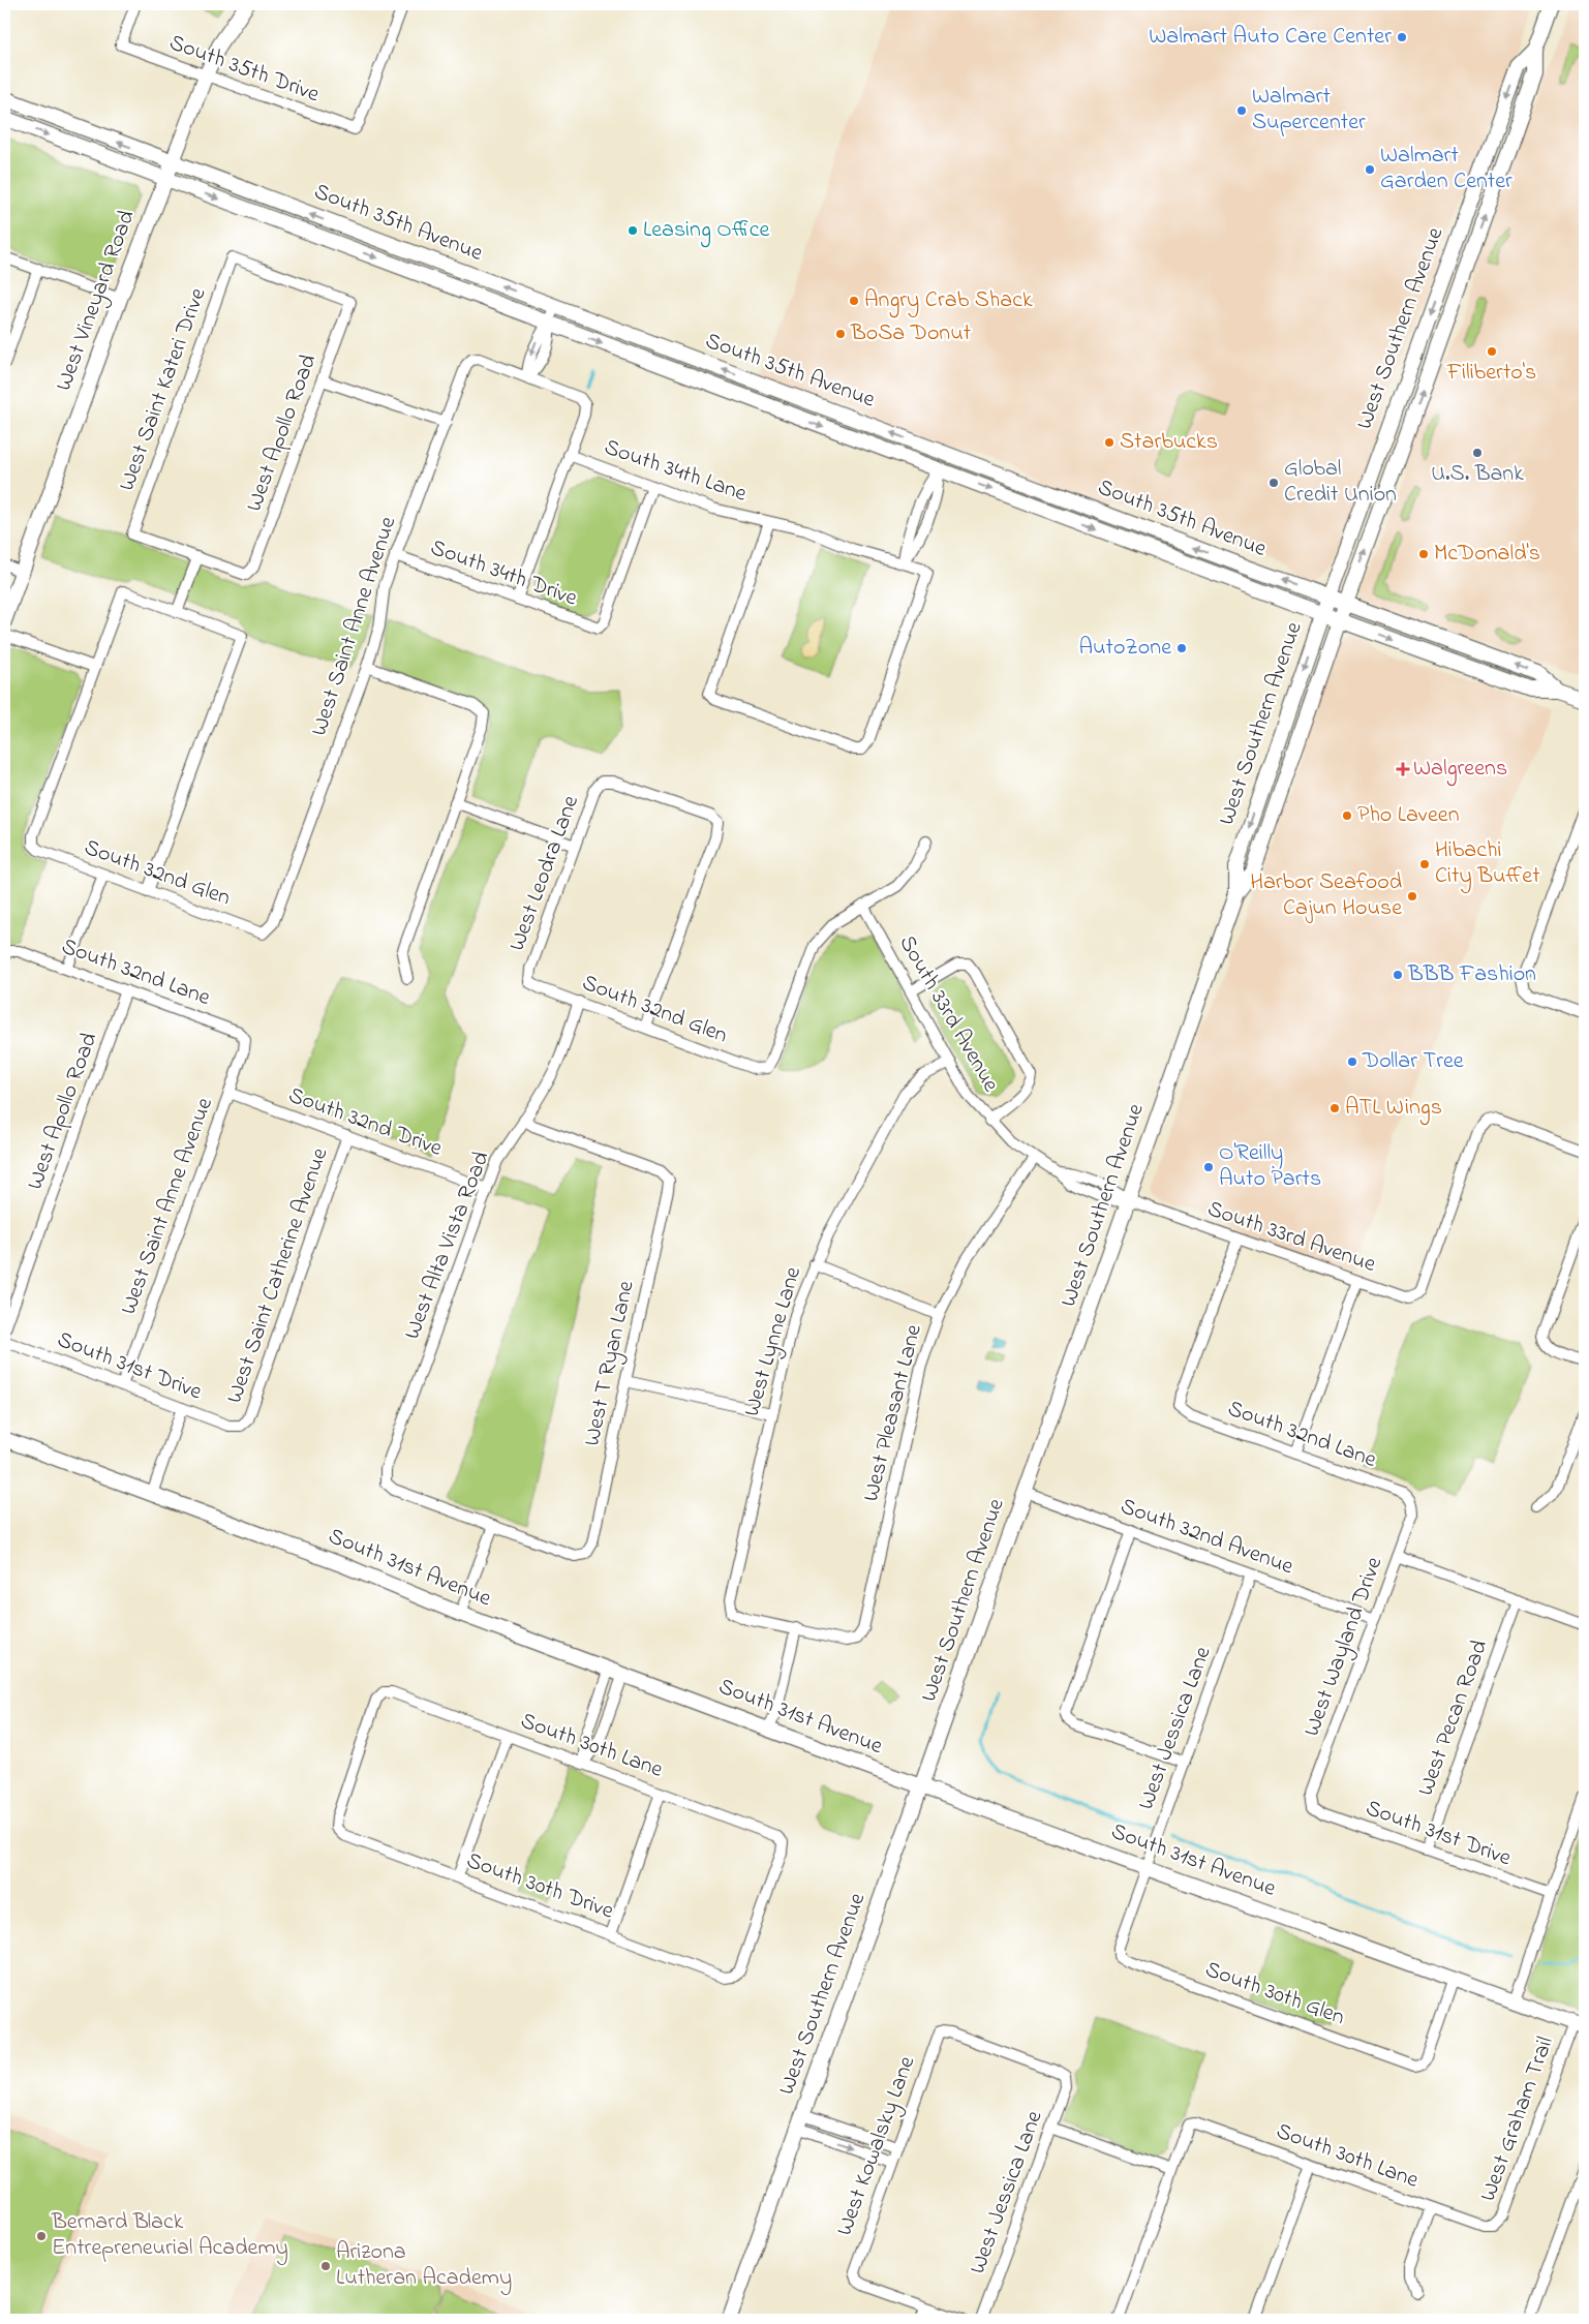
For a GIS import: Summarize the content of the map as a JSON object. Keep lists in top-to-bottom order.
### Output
{
  "streets": {
    "main road": [
      "South 35th Avenue",
      "West Vineyard Road",
      "West Southern Avenue",
      "South 31st Avenue"
    ],
    "street": [
      "South 35th Drive",
      "West Saint Kateri Drive",
      "West Apollo Road",
      "South 34th Lane",
      "South 34th Drive",
      "West Saint Anne Avenue",
      "South 32nd Glen",
      "West Leodra Lane",
      "South 32nd Lane",
      "South 33rd Avenue",
      "South 32nd Drive",
      "West Alta Vista Road",
      "West Saint Catherine Avenue",
      "West Lynne Lane",
      "West T Ryan Lane",
      "South 31st Drive",
      "West Pleasant Lane",
      "South 32nd Avenue",
      "West Wayland Drive",
      "West Pecan Road",
      "West Jessica Lane",
      "South 30th Lane",
      "South 30th Drive",
      "South 30th Glen",
      "West Graham Trail",
      "West Kowalsky Lane"
    ]
  },
  "crossings": [
    ["South 35th Drive", "West Vineyard Road"],
    ["South 35th Avenue", "West Vineyard Road"],
    ["South 35th Avenue", "West Southern Avenue"],
    ["West Southern Avenue", "South 33rd Avenue"],
    ["West Southern Avenue", "South 32nd Avenue"],
    ["West Southern Avenue", "South 31st Avenue"],
    ["West Saint Kateri Drive", "West Apollo Road"],
    ["West Apollo Road", "South 32nd Lane"],
    ["South 34th Lane", "South 34th Drive"],
    ["South 34th Drive", "West Saint Anne Avenue"],
    ["West Saint Anne Avenue", "South 32nd Glen"],
    ["West Saint Anne Avenue", "South 32nd Lane"],
    ["West Saint Anne Avenue", "South 32nd Drive"],
    ["West Saint Anne Avenue", "South 31st Drive"],
    ["South 32nd Glen", "West Leodra Lane"],
    ["South 32nd Glen", "South 33rd Avenue"],
    ["South 32nd Glen", "West Alta Vista Road"],
    ["South 32nd Lane", "South 33rd Avenue"],
    ["South 32nd Lane", "West Wayland Drive"],
    ["South 33rd Avenue", "West Lynne Lane"],
    ["South 33rd Avenue", "West Pleasant Lane"],
    ["South 32nd Drive", "West Alta Vista Road"],
    ["South 32nd Drive", "West Saint Catherine Avenue"],
    ["West Alta Vista Road", "West T Ryan Lane"],
    ["West Saint Catherine Avenue", "South 31st Drive"],
    ["West Lynne Lane", "West Pleasant Lane"],
    ["South 31st Drive", "West Wayland Drive"],
    ["South 31st Drive", "West Pecan Road"],
    ["South 32nd Avenue", "West Wayland Drive"],
    ["South 32nd Avenue", "West Jessica Lane"],
    ["South 31st Avenue", "West Jessica Lane"],
    ["South 31st Avenue", "South 30th Glen"],
    ["South 31st Avenue", "West Graham Trail"],
    ["West Jessica Lane", "South 30th Glen"],
    ["West Jessica Lane", "West Kowalsky Lane"],
    ["South 30th Lane", "South 30th Drive"],
    ["South 30th Lane", "West Graham Trail"]
  ],
  "places": {
    "other": [
      "Walmart Auto Care Center",
      "Walmart Supercenter",
      "Walmart Garden Center",
      "Leasing Office",
      "Angry Crab Shack",
      "BoSa Donut",
      "Filiberto's",
      "Starbucks",
      "U.S. Bank",
      "Global Credit Union",
      "McDonald's",
      "AutoZone",
      "Pho Laveen",
      "Hibachi City Buffet",
      "Harbor Seafood Cajun House",
      "BBB Fashion",
      "Dollar Tree",
      "ATL Wings",
      "O'Reilly Auto Parts",
      "Bernard Black Entrepreneurial Academy",
      "Arizona Lutheran Academy"
    ],
    "health": ["Walgreens"]
  }
}
